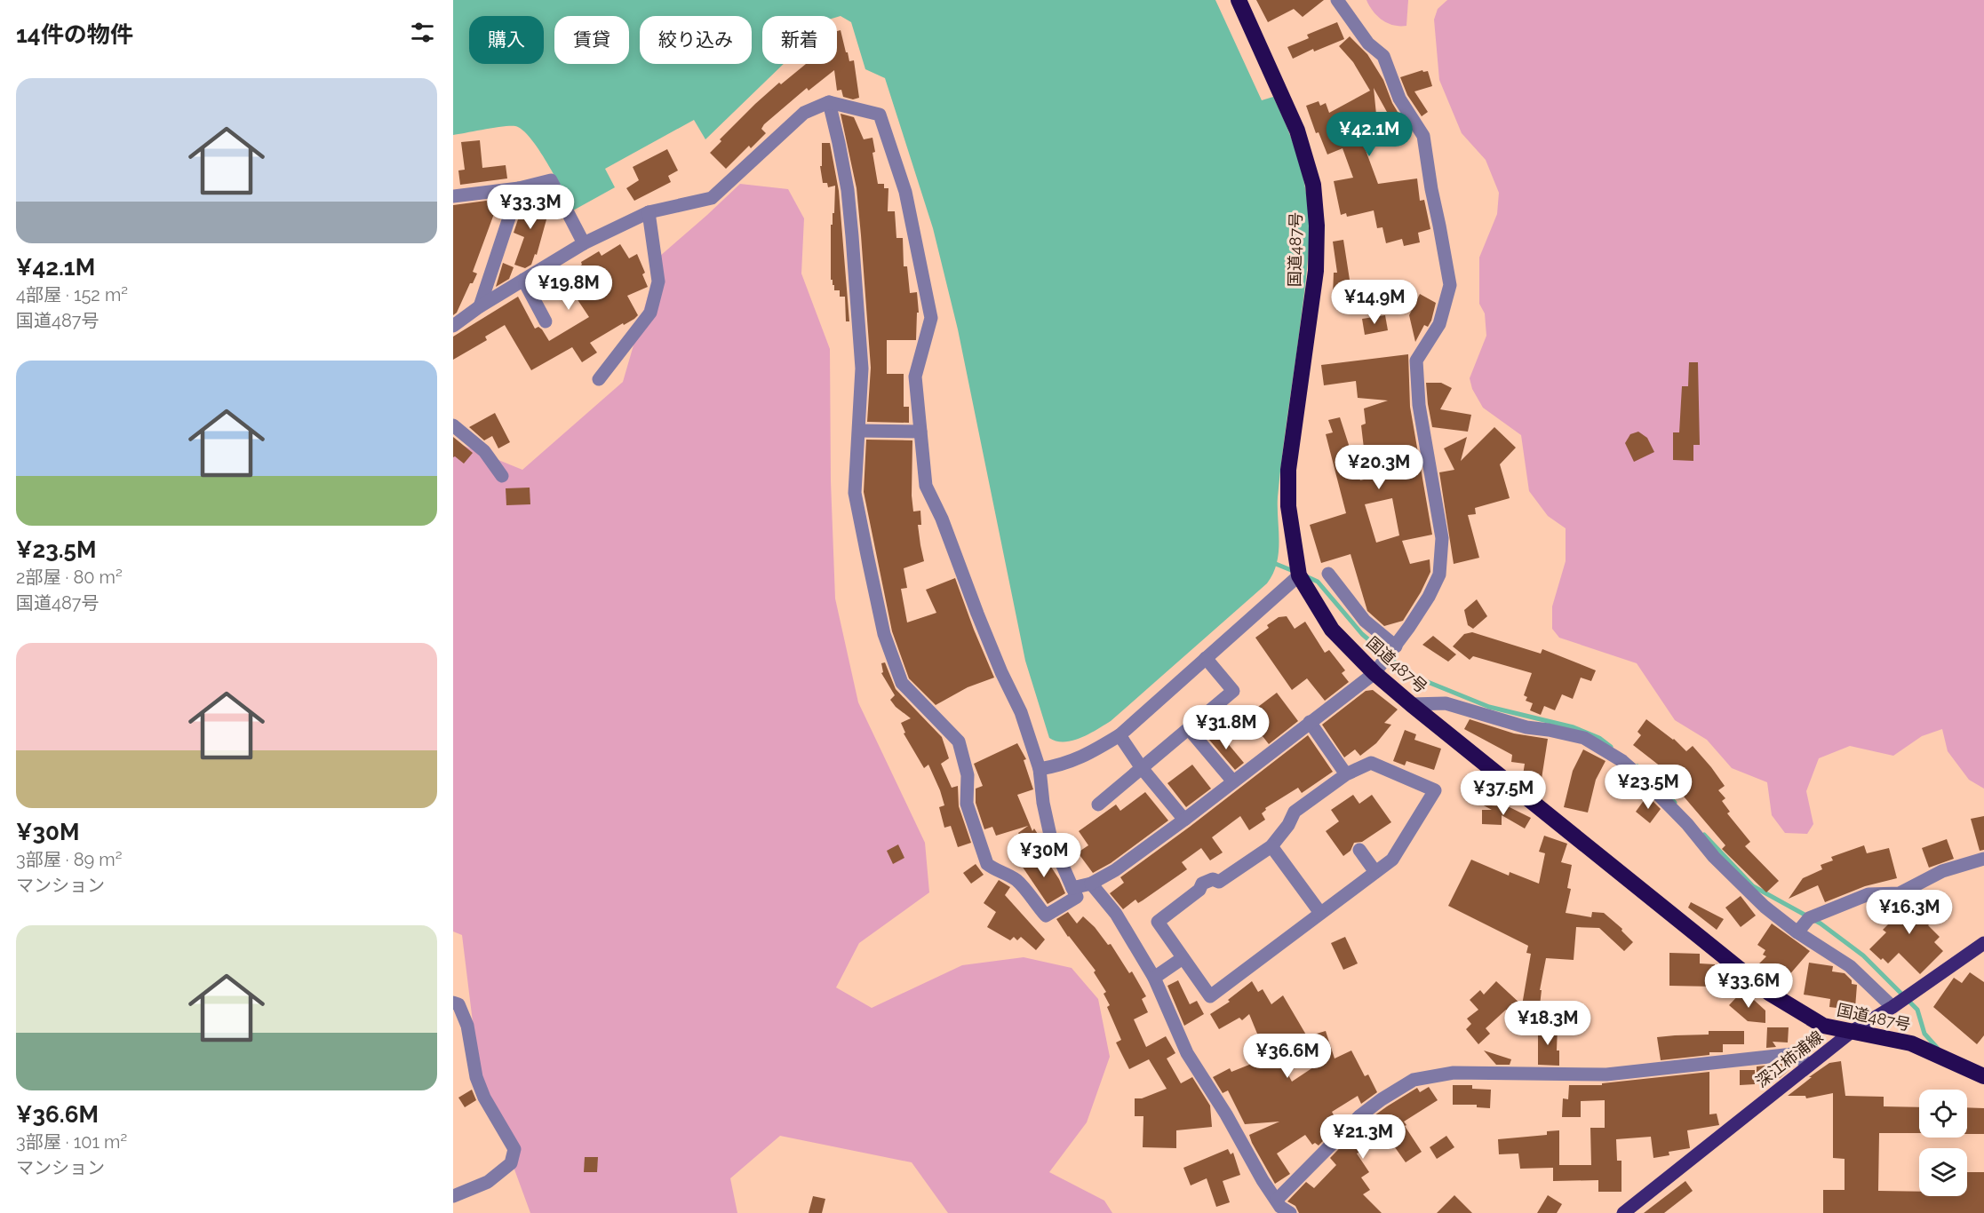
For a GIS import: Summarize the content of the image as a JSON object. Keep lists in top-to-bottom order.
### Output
{
  "streets": {
    "highway": ["国道487号"],
    "main road": ["深江柿浦線"]
  },
  "crossings": [
    ["国道487号", "深江柿浦線"]
  ],
  "page": {
    "heading": "14件の物件",
    "chip": [
      "購入",
      "賃貸",
      "絞り込み",
      "新着"
    ],
    "list": [
      {
        "name": "¥42.1M",
        "note": "4部屋 · 152 m² · 国道487号"
      },
      {
        "name": "¥23.5M",
        "note": "2部屋 · 80 m² · 国道487号"
      },
      {
        "name": "¥30M",
        "note": "3部屋 · 89 m² · マンション"
      },
      {
        "name": "¥36.6M",
        "note": "3部屋 · 101 m² · マンション"
      }
    ],
    "price": [
      "¥42.1M",
      "¥33.3M",
      "¥19.8M",
      "¥14.9M",
      "¥20.3M",
      "¥31.8M",
      "¥23.5M",
      "¥37.5M",
      "¥30M",
      "¥16.3M",
      "¥33.6M",
      "¥18.3M",
      "¥36.6M",
      "¥21.3M"
    ]
  }
}
